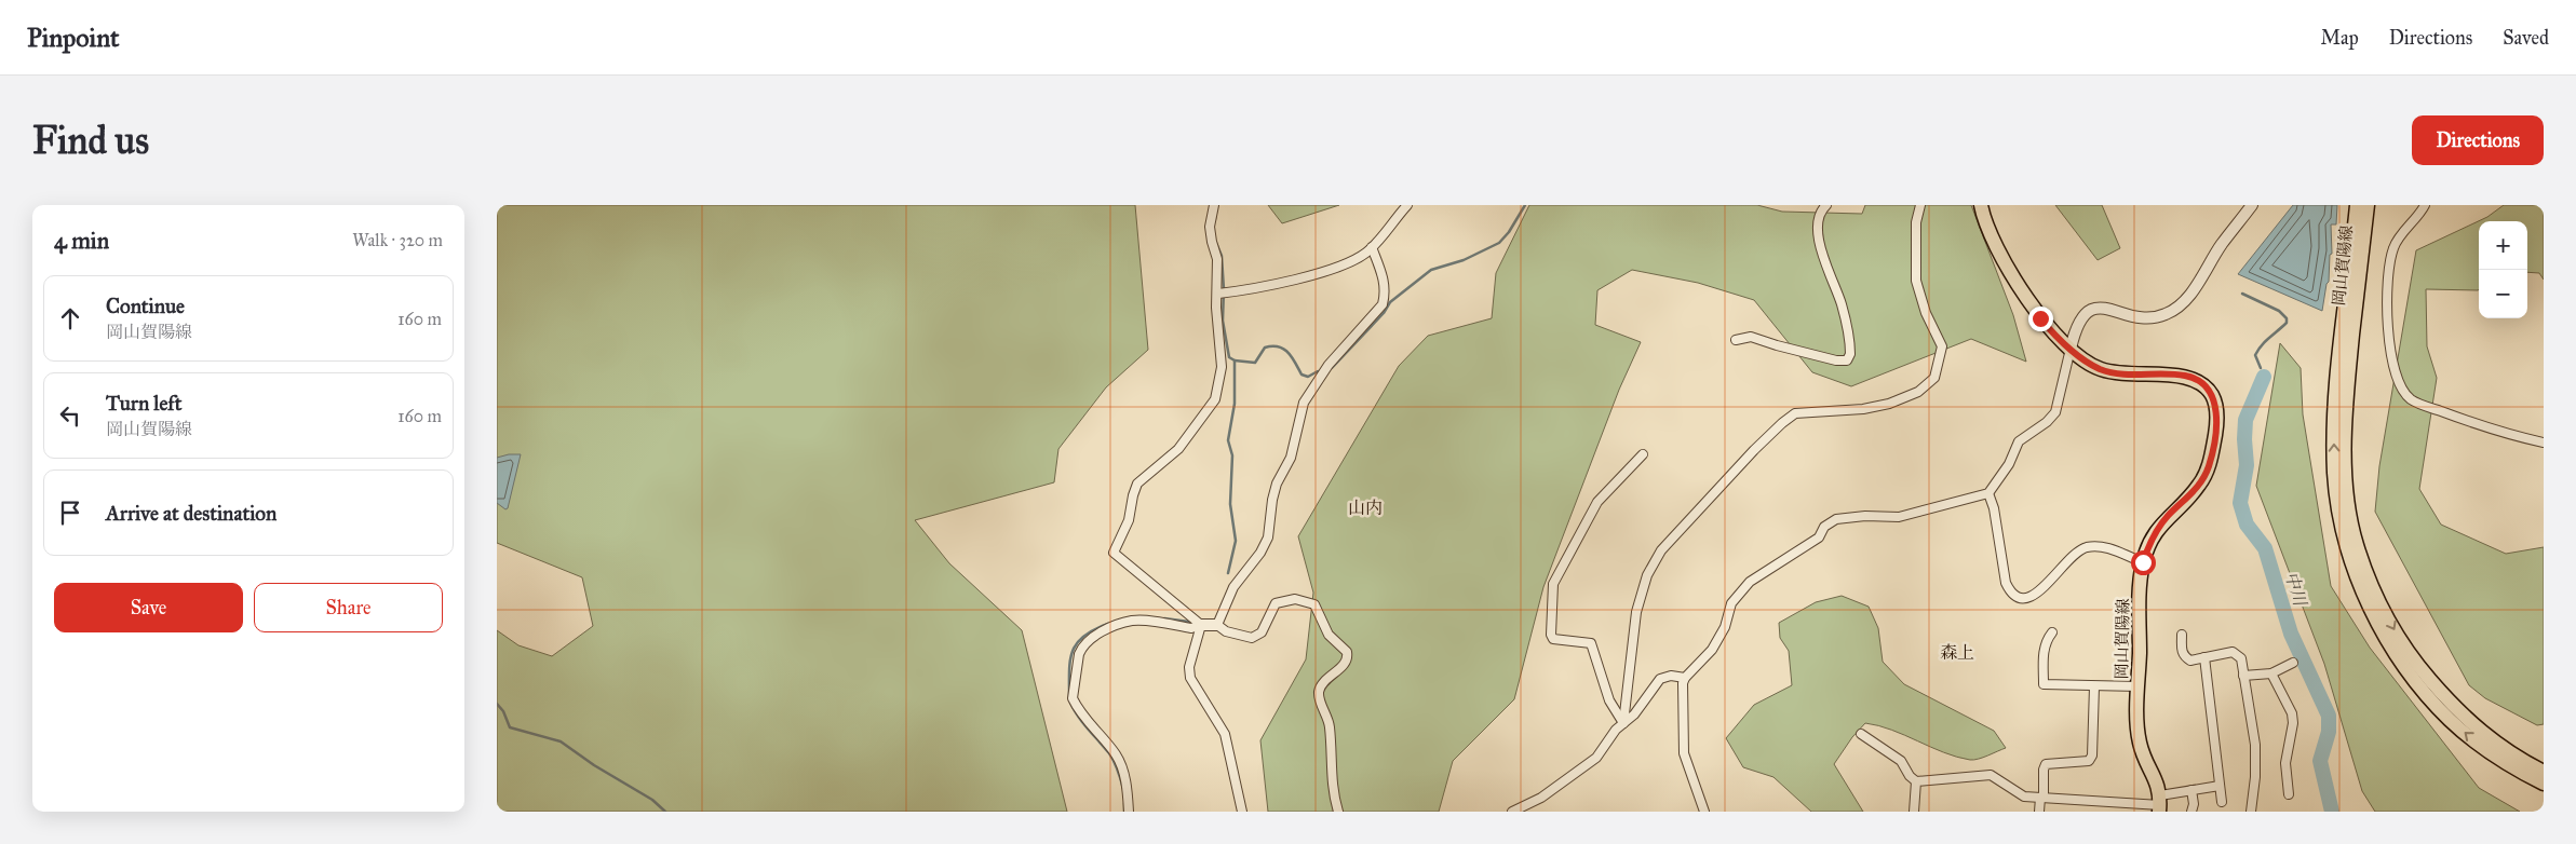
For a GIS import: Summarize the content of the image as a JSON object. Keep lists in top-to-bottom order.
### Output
{
  "streets": {
    "main road": ["岡山賀陽線"]
  },
  "districts": ["山内", "森上"],
  "water": ["中川"],
  "page": {
    "header": "Pinpoint",
    "nav": ["Map", "Directions", "Saved"],
    "buttons": [
      "Directions",
      ["Save", "Share"]
    ],
    "title": "Find us",
    "heading": ["4 min", "Walk · 320 m"],
    "map_buttons": ["+", "−"],
    "list": [
      ["Continue", "岡山賀陽線", "160 m"],
      ["Turn left", "岡山賀陽線", "160 m"],
      "Arrive at destination"
    ]
  }
}
